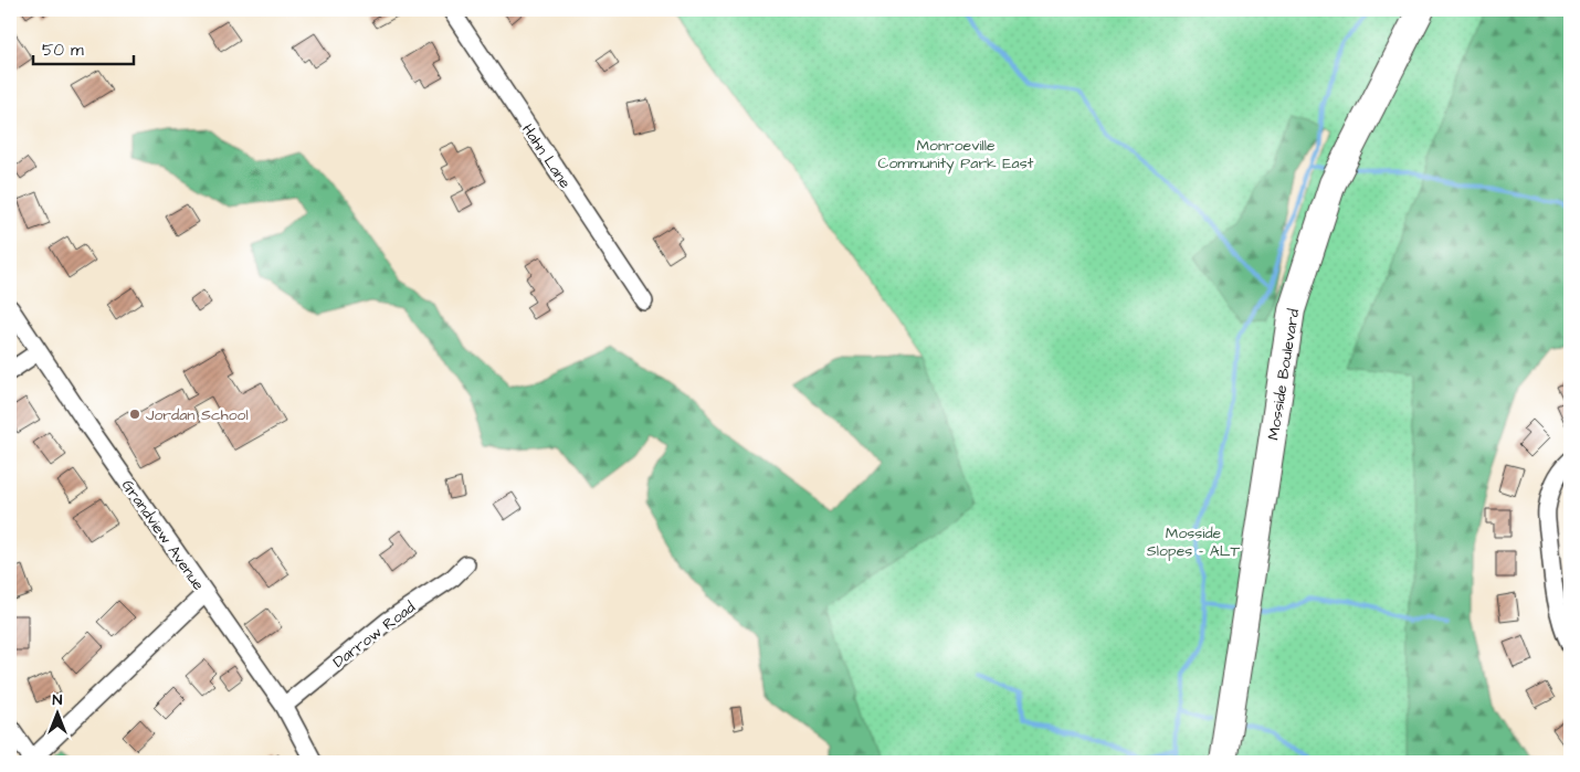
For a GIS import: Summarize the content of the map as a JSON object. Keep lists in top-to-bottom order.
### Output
{
  "streets": {
    "main road": ["Mosside Boulevard"],
    "street": ["Hahn Lane", "Grandview Avenue", "Darrow Road"]
  },
  "crossings": [
    ["Grandview Avenue", "Darrow Road"]
  ],
  "parks": ["Monroeville Community Park East", "Mosside Slopes - ALT"],
  "places": ["Jordan School"],
  "scale_bar": "50 m",
  "north": "top"
}
